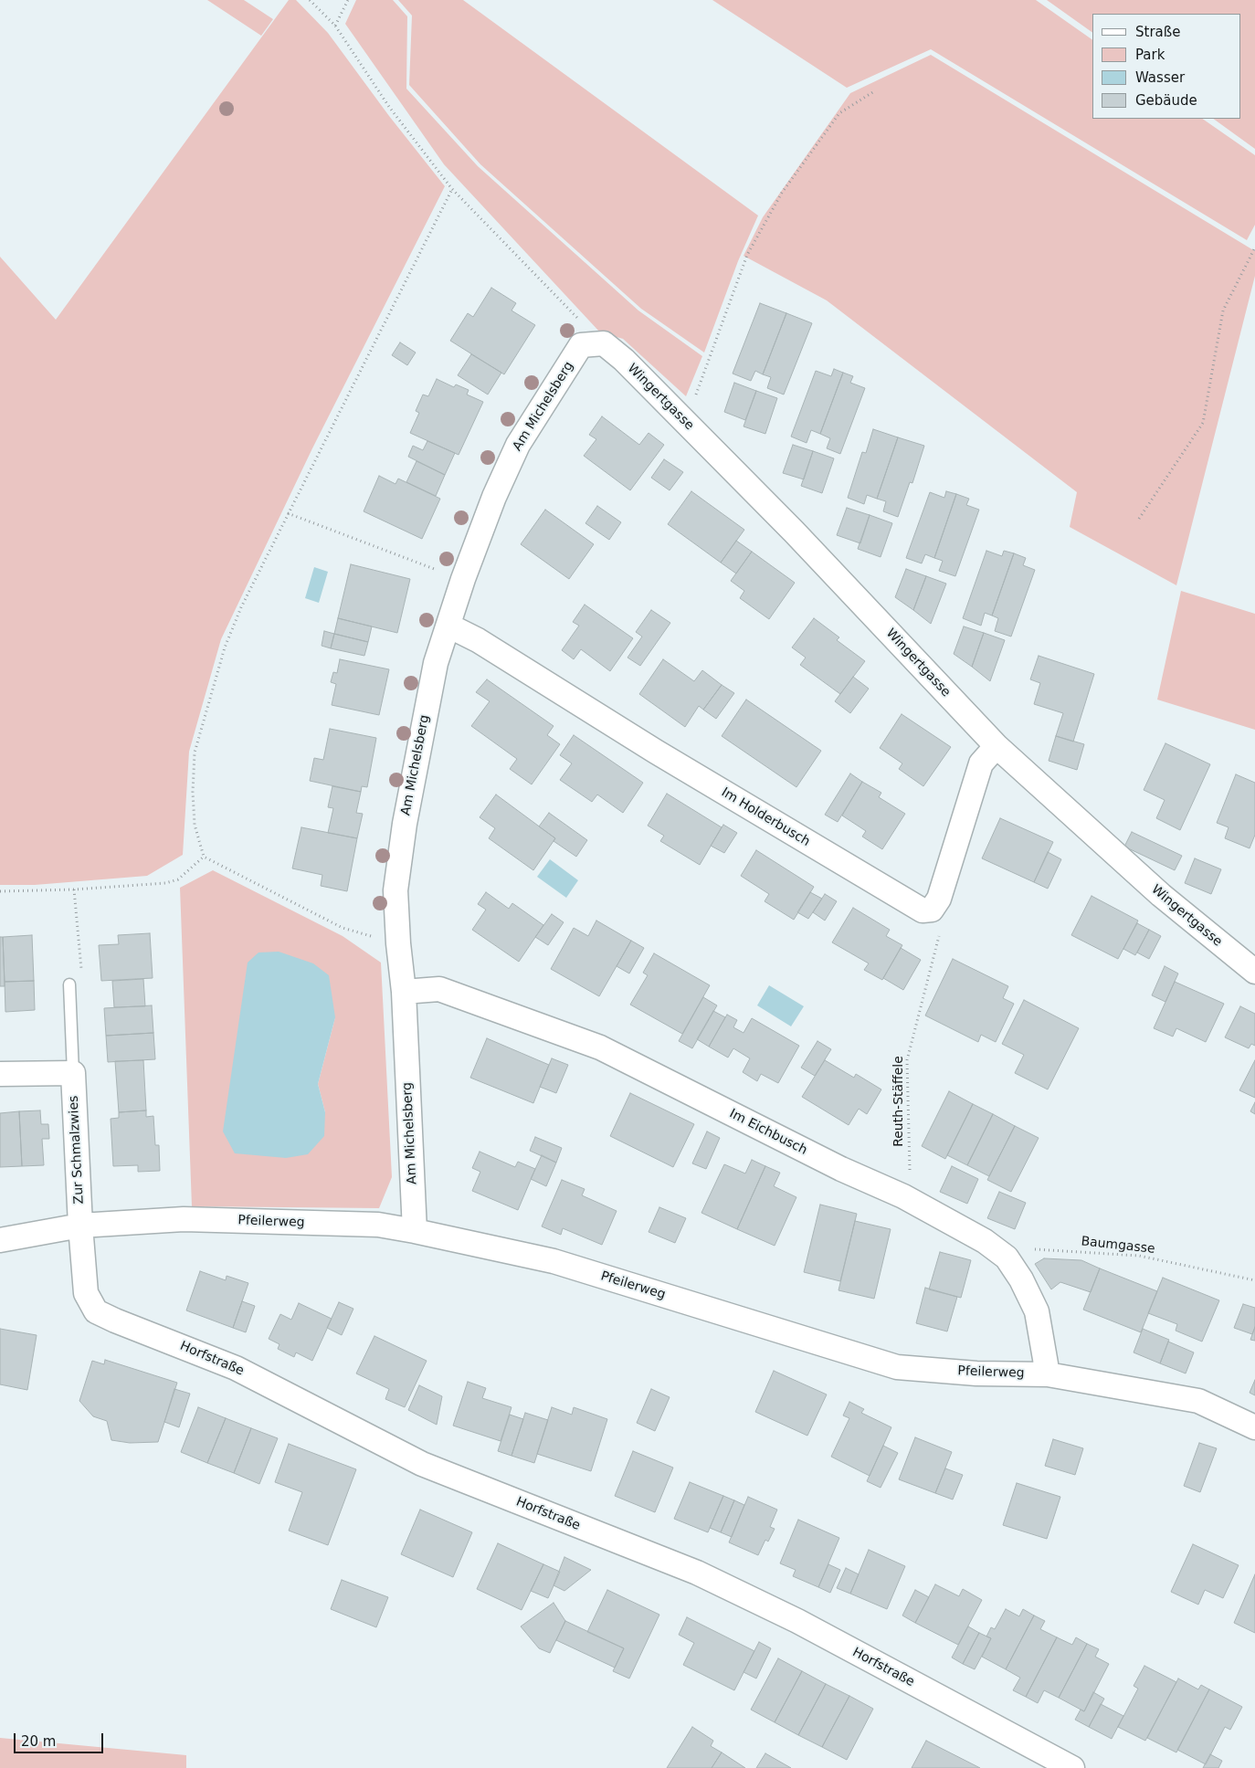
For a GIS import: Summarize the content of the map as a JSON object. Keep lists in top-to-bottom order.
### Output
{
  "streets": {
    "street": [
      "Wingertgasse",
      "Am Michelsberg",
      "Im Holderbusch",
      "Im Eichbusch",
      "Zur Schmalzwies",
      "Pfeilerweg",
      "Horfstraße"
    ],
    "path": ["Reuth-Stäffele", "Baumgasse"]
  },
  "crossings": [
    ["Wingertgasse", "Am Michelsberg"],
    ["Wingertgasse", "Im Holderbusch"],
    ["Am Michelsberg", "Im Holderbusch"],
    ["Am Michelsberg", "Im Eichbusch"],
    ["Am Michelsberg", "Pfeilerweg"],
    ["Im Eichbusch", "Pfeilerweg"],
    ["Im Eichbusch", "Baumgasse"],
    ["Zur Schmalzwies", "Pfeilerweg"],
    ["Zur Schmalzwies", "Horfstraße"],
    ["Pfeilerweg", "Horfstraße"]
  ],
  "legend": [
    "Straße",
    "Park",
    "Wasser",
    "Gebäude"
  ],
  "scale_bar": "20 m"
}
